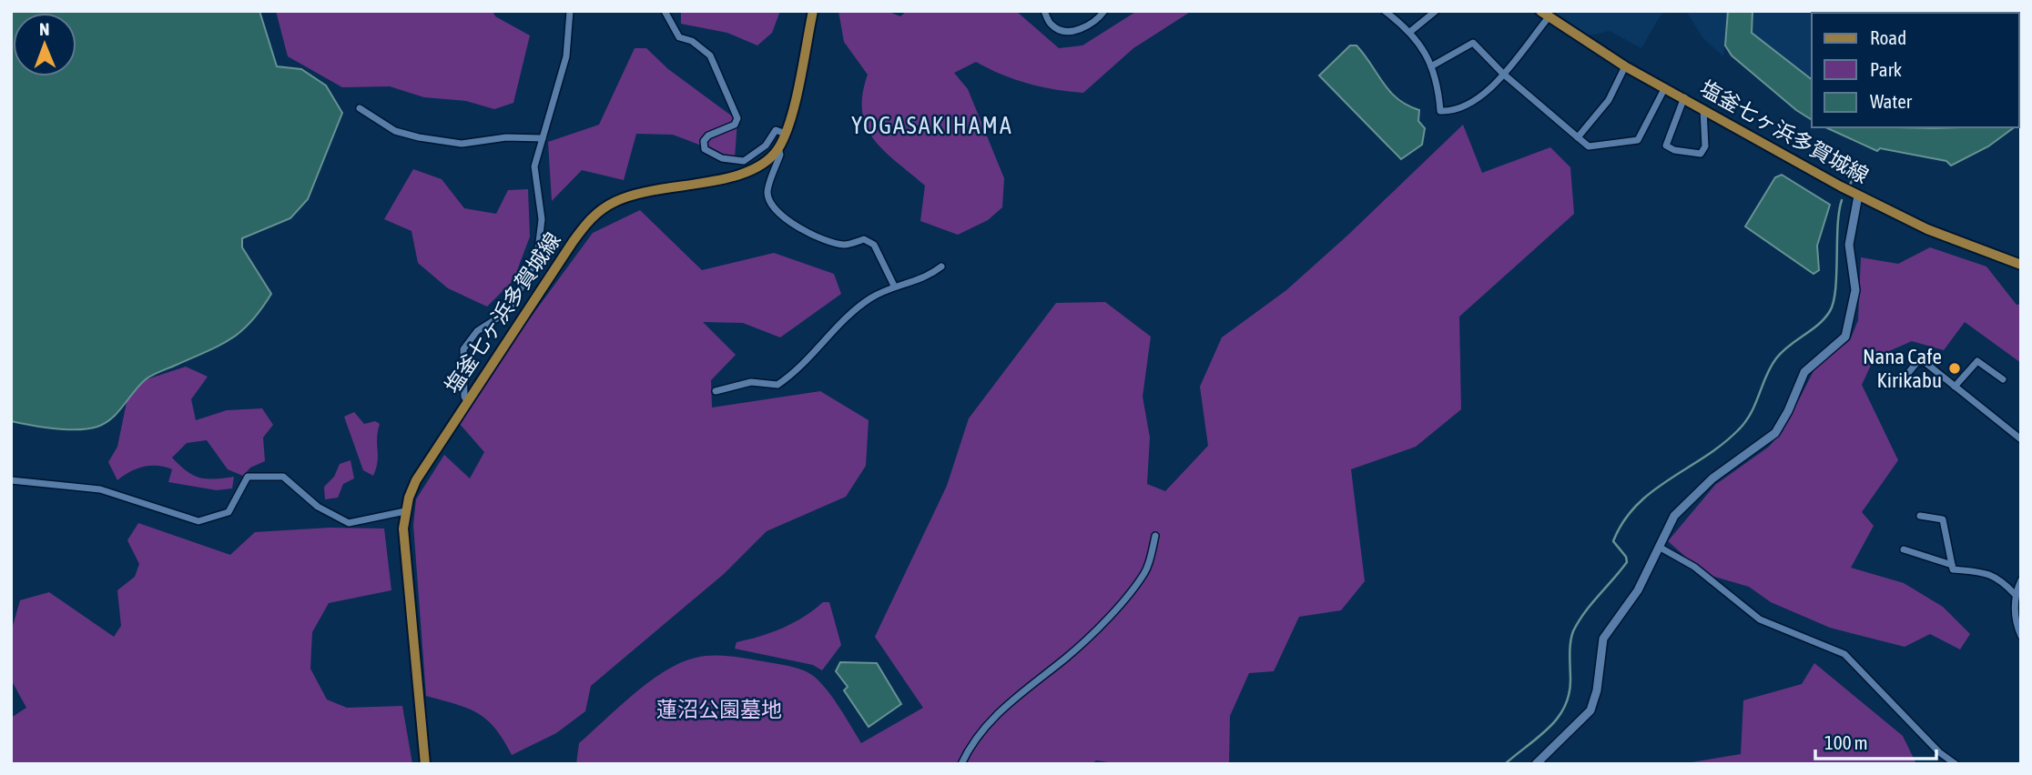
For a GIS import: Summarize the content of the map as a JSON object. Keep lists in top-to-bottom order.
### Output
{
  "streets": {
    "main road": ["塩釜七ヶ浜多賀城線"]
  },
  "districts": ["YOGASAKIHAMA"],
  "parks": ["蓮沼公園墓地"],
  "places": ["Nana Cafe Kirikabu"],
  "legend": ["Road", "Park", "Water"],
  "scale_bar": "100 m",
  "north": "top"
}
